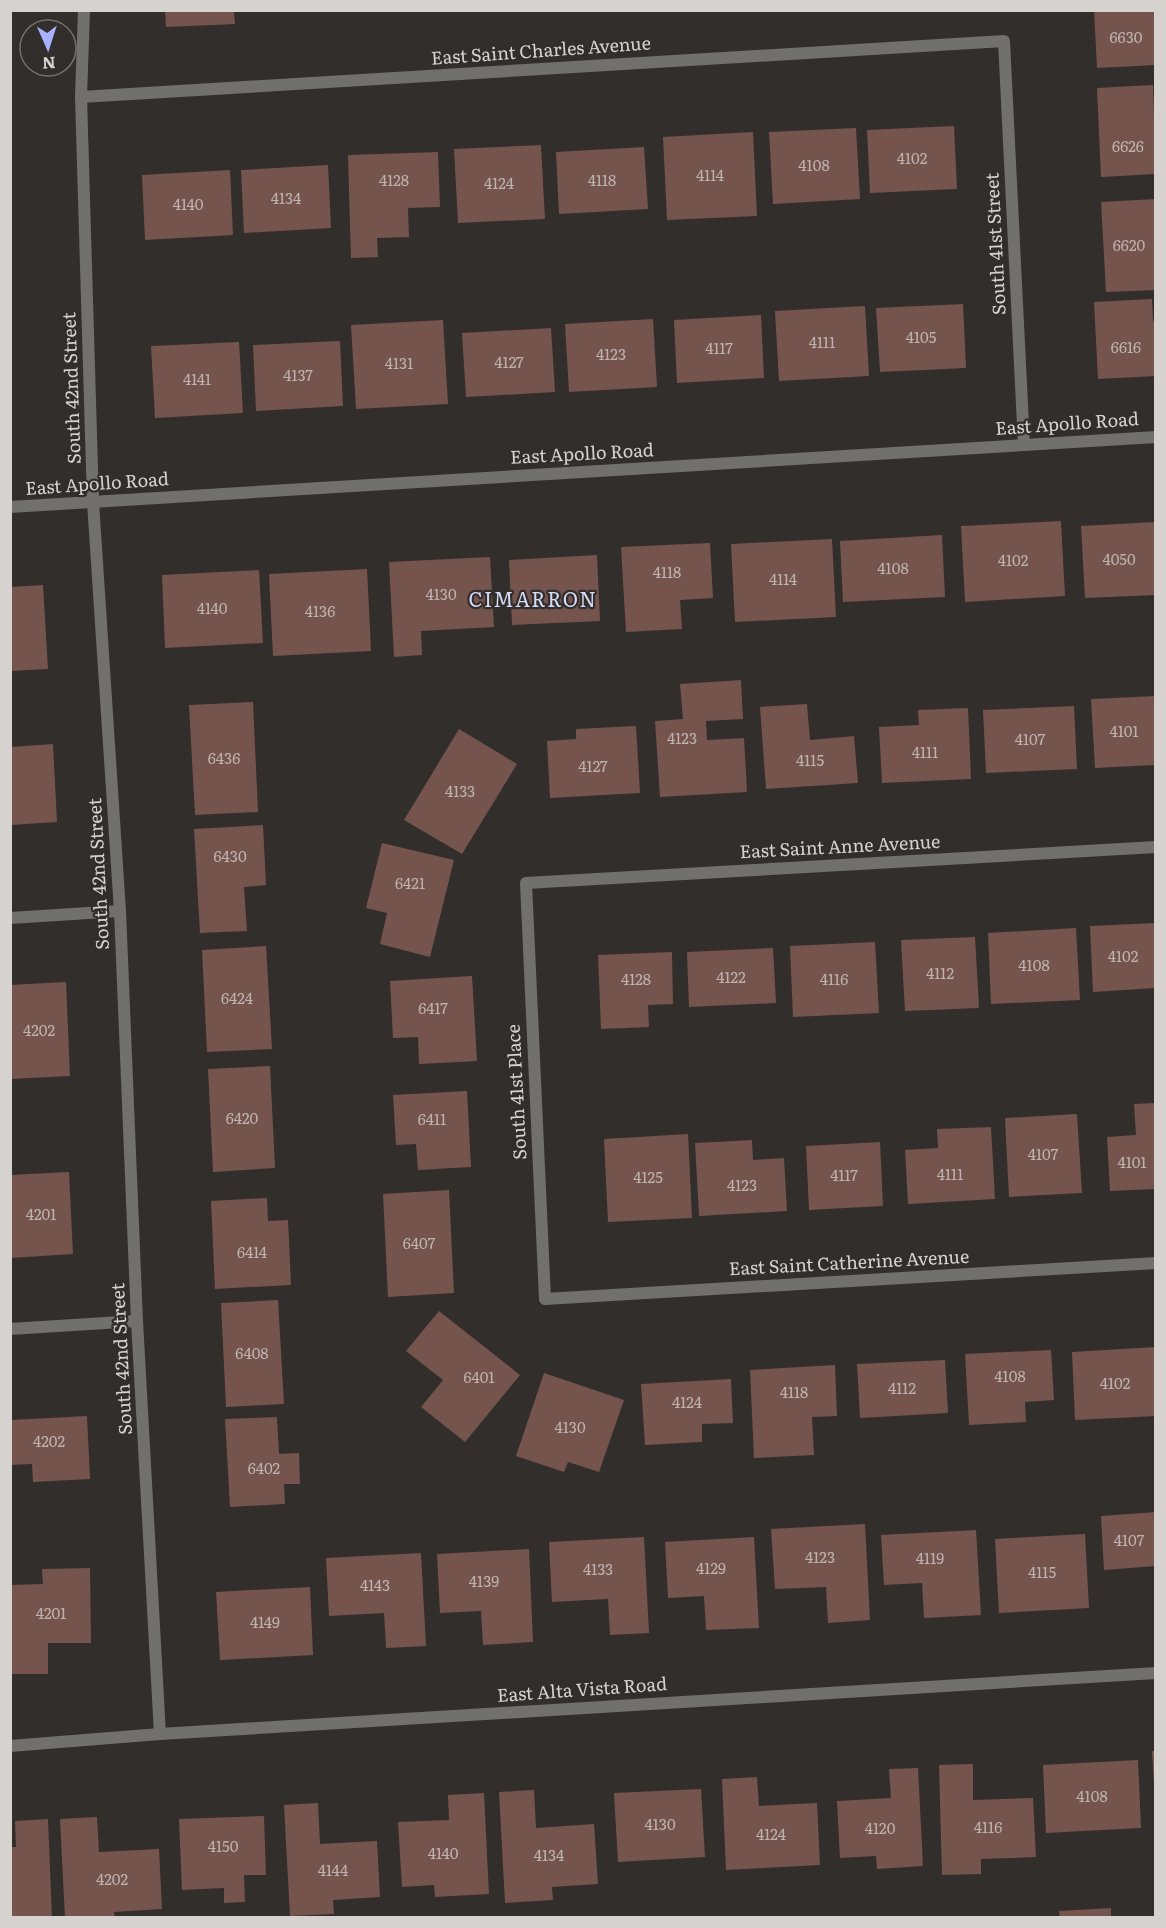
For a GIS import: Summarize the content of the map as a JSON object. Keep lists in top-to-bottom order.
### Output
{
  "streets": {
    "street": [
      "East Saint Charles Avenue",
      "South 41st Street",
      "South 42nd Street",
      "East Apollo Road",
      "East Saint Anne Avenue",
      "South 41st Place",
      "East Saint Catherine Avenue",
      "East Alta Vista Road"
    ]
  },
  "crossings": [
    ["East Saint Charles Avenue", "South 41st Street"],
    ["East Saint Charles Avenue", "South 42nd Street"],
    ["South 41st Street", "East Apollo Road"],
    ["South 42nd Street", "East Apollo Road"],
    ["South 42nd Street", "East Alta Vista Road"],
    ["East Saint Anne Avenue", "South 41st Place"],
    ["South 41st Place", "East Saint Catherine Avenue"]
  ],
  "districts": ["CIMARRON"],
  "house_numbers": [
    "6630",
    "6626",
    "4102",
    "4108",
    "4114",
    "4128",
    "4118",
    "4124",
    "4134",
    "4140",
    "6620",
    "4105",
    "4111",
    "6616",
    "4117",
    "4123",
    "4127",
    "4131",
    "4137",
    "4141",
    "4050",
    "4102",
    "4108",
    "4118",
    "4114",
    "4130",
    "4140",
    "4136",
    "4101",
    "4123",
    "4107",
    "4111",
    "6436",
    "4115",
    "4127",
    "4133",
    "6430",
    "6421",
    "4102",
    "4108",
    "4112",
    "4122",
    "4128",
    "4116",
    "6424",
    "6417",
    "4202",
    "6420",
    "6411",
    "4107",
    "4101",
    "4111",
    "4117",
    "4125",
    "4123",
    "4201",
    "6407",
    "6414",
    "6408",
    "4108",
    "6401",
    "4102",
    "4112",
    "4118",
    "4124",
    "4130",
    "4202",
    "6402",
    "4107",
    "4123",
    "4119",
    "4129",
    "4133",
    "4115",
    "4139",
    "4143",
    "4201",
    "4149",
    "4108",
    "4130",
    "4116",
    "4120",
    "4124",
    "4150",
    "4140",
    "4134",
    "4144",
    "4202"
  ],
  "north": "bottom"
}
